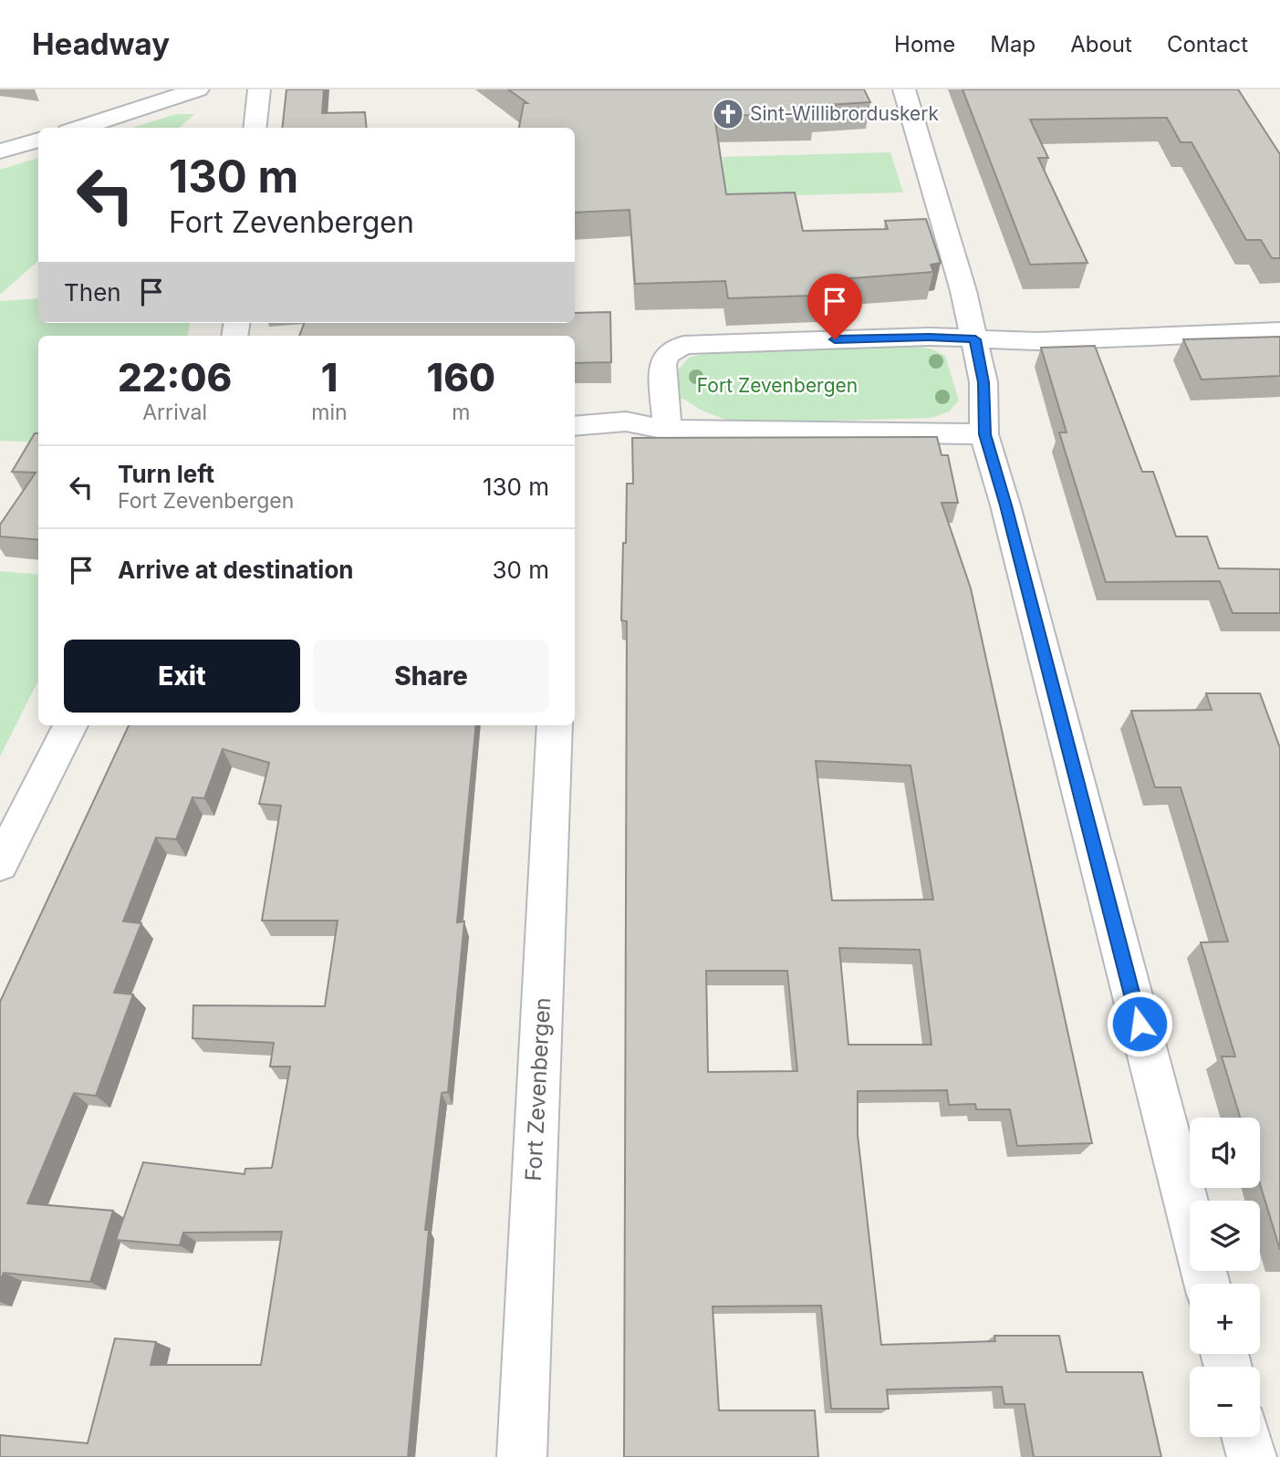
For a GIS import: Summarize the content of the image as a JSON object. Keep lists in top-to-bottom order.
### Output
{
  "streets": {
    "street": ["Fort Zevenbergen"]
  },
  "parks": ["Fort Zevenbergen"],
  "places": {
    "church": ["Sint-Willibrorduskerk"]
  },
  "page": {
    "header": "Headway",
    "nav": [
      "Home",
      "Map",
      "About",
      "Contact"
    ],
    "turn": ["130 m", "Fort Zevenbergen"],
    "then": "Then",
    "eta": [
      "22:06",
      "Arrival",
      "1",
      "min",
      "160",
      "m"
    ],
    "list": [
      {
        "name": "Turn left",
        "note": "Fort Zevenbergen",
        "value": "130 m"
      },
      {
        "name": "Arrive at destination",
        "value": "30 m"
      }
    ],
    "buttons": ["Exit", "Share"],
    "map_buttons": ["+", "−"]
  }
}
